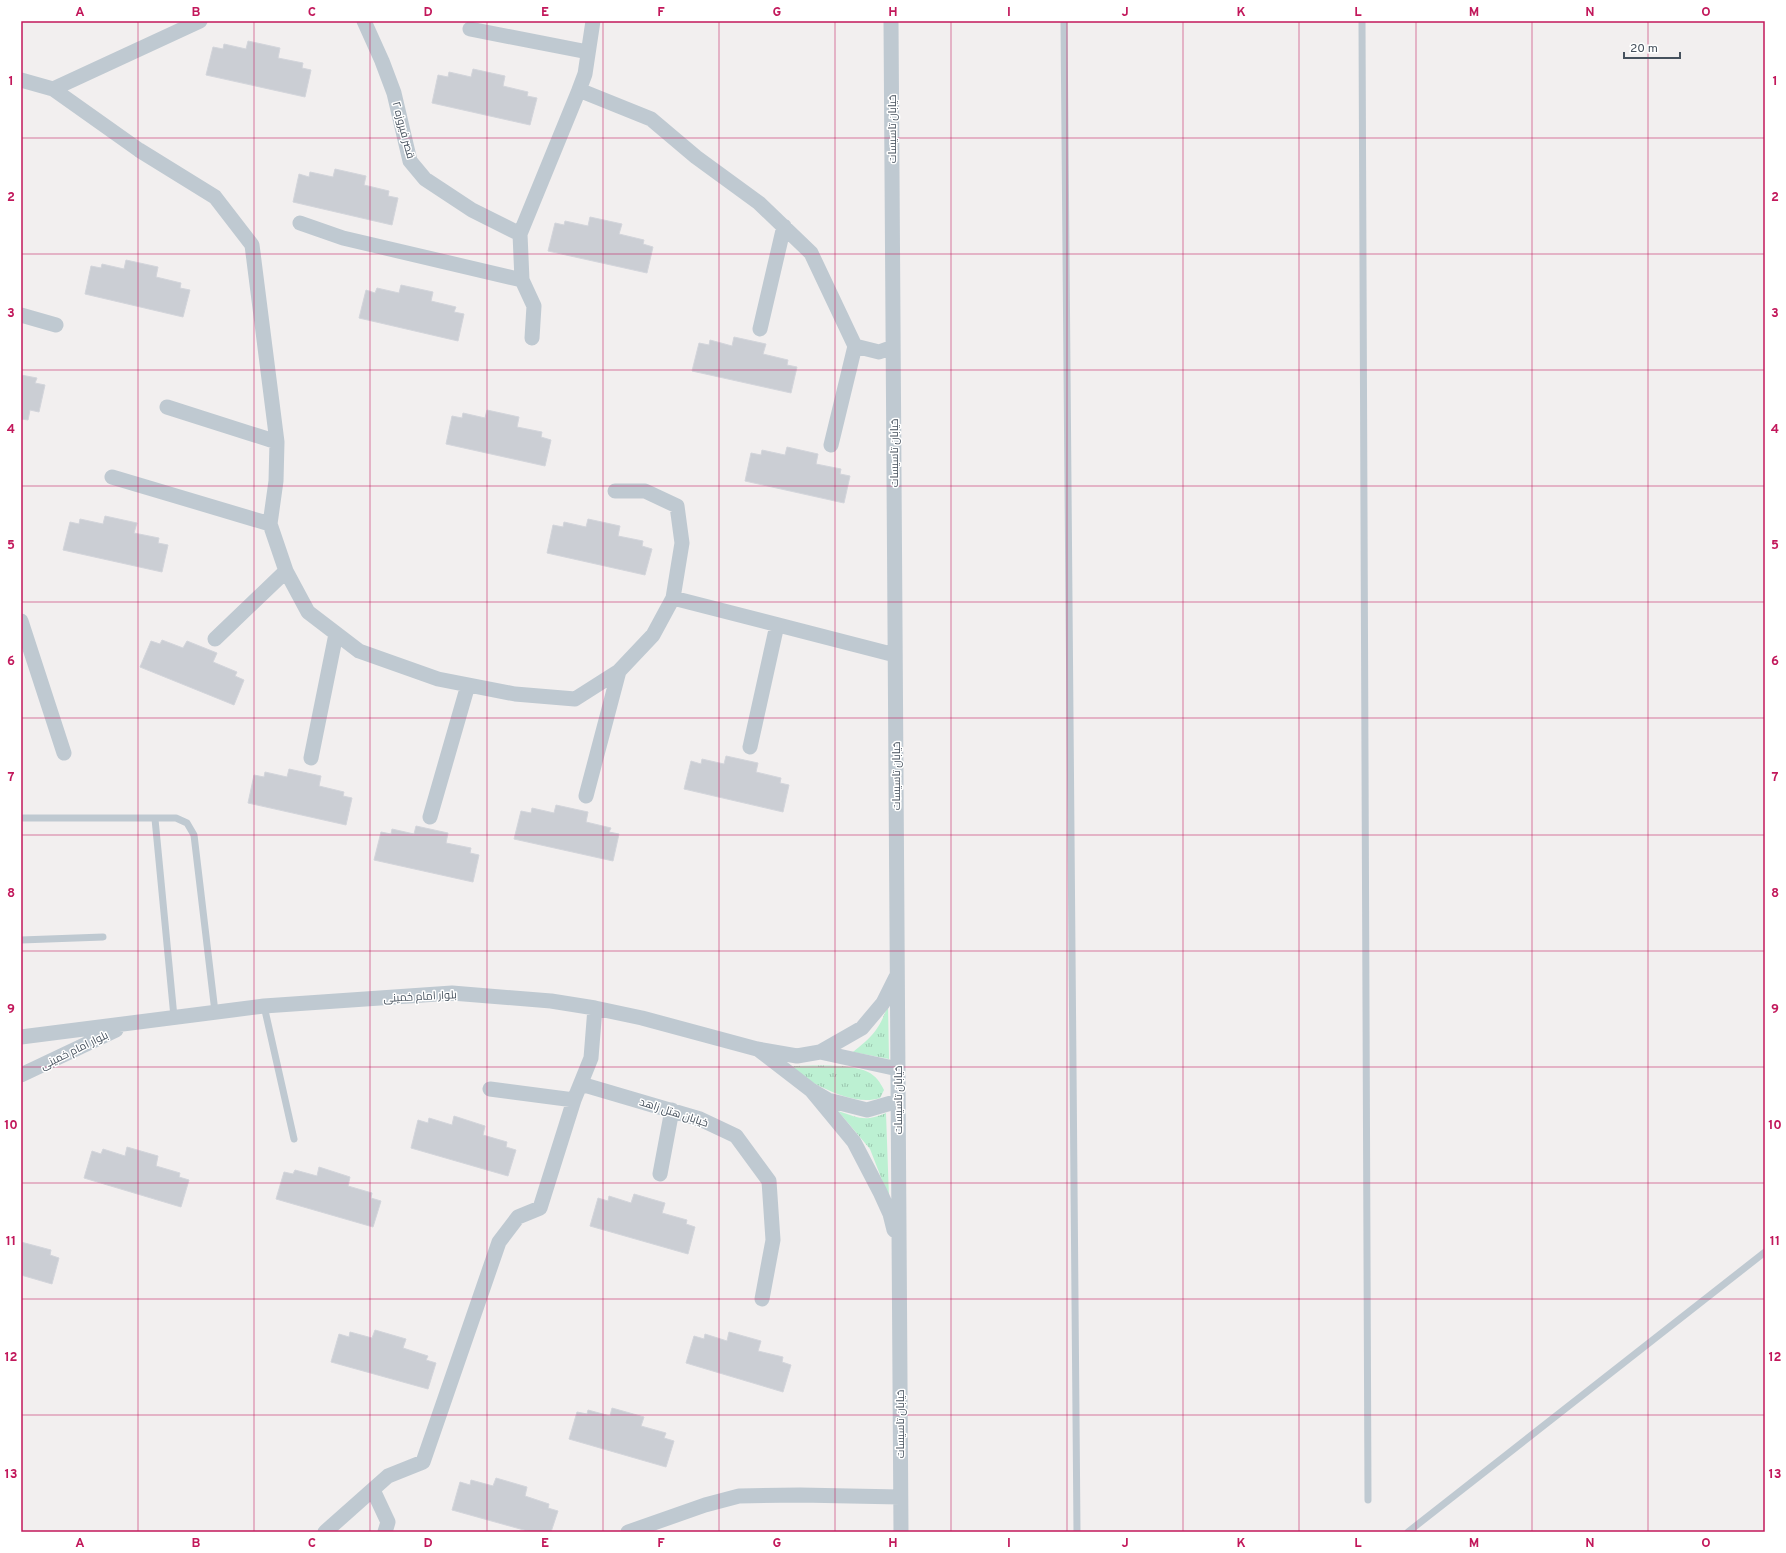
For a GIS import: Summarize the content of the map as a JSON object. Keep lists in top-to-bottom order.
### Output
{
  "streets": {
    "street": [
      "خیابان تاسیسات",
      "قصر فیروزه ۲",
      "بلوار امام خمینی",
      "خیابان هتل زاهد"
    ]
  },
  "scale_bar": "20 m",
  "grid": {
    "columns": [
      "A",
      "B",
      "C",
      "D",
      "E",
      "F",
      "G",
      "H",
      "I",
      "J",
      "K",
      "L",
      "M",
      "N",
      "O"
    ],
    "rows": [
      "1",
      "2",
      "3",
      "4",
      "5",
      "6",
      "7",
      "8",
      "9",
      "10",
      "11",
      "12",
      "13"
    ]
  }
}
